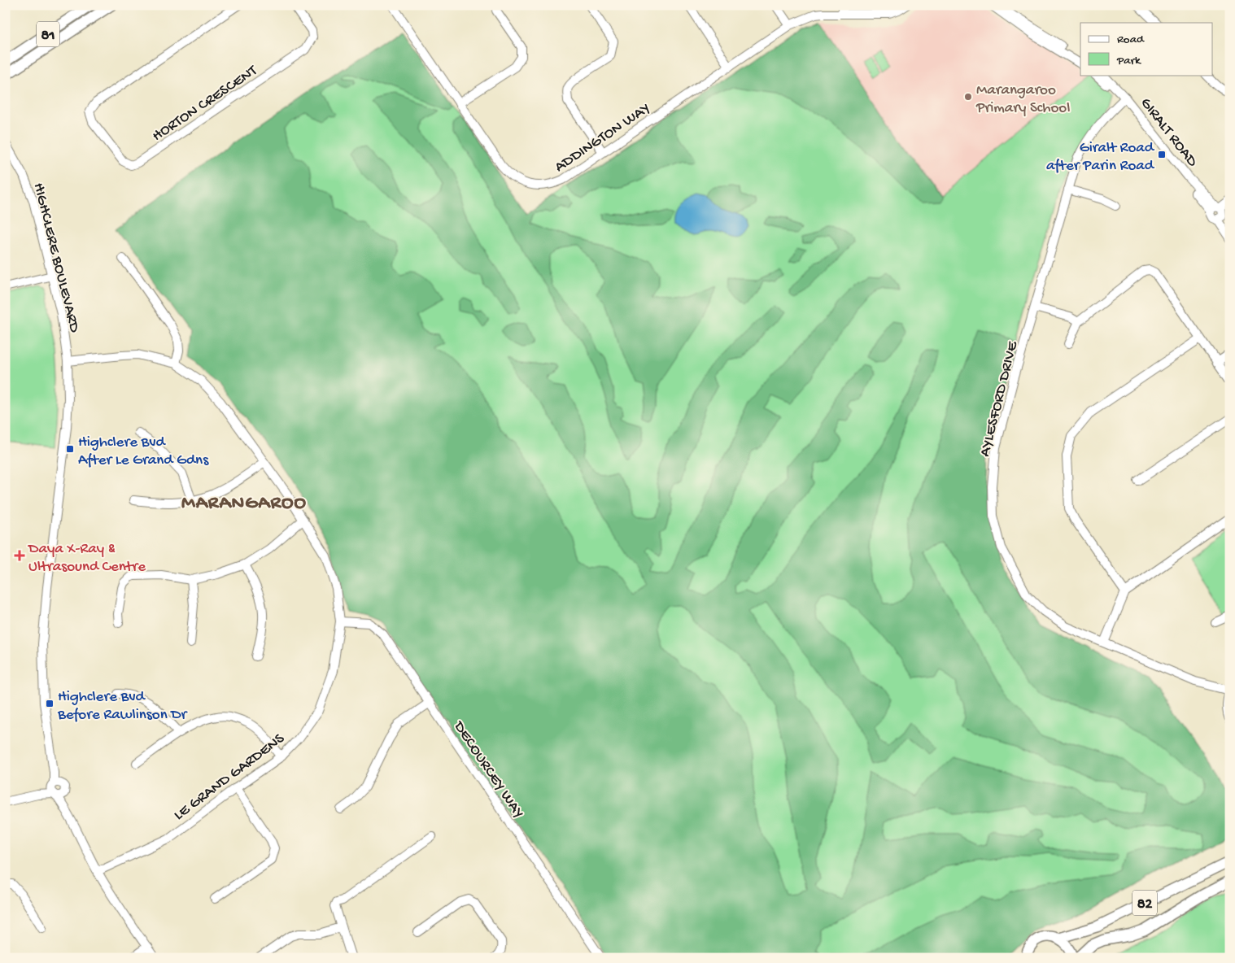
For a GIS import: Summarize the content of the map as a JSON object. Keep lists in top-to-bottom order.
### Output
{
  "streets": {
    "main road": ["81", "82"],
    "street": [
      "HORTON CRESCENT",
      "GIRALT ROAD",
      "ADDINGTON WAY",
      "HIGHCLERE BOULEVARD",
      "AYLESFORD DRIVE",
      "DECOURCEY WAY",
      "LE GRAND GARDENS"
    ]
  },
  "crossings": [
    ["GIRALT ROAD", "AYLESFORD DRIVE"],
    ["HIGHCLERE BOULEVARD", "LE GRAND GARDENS"],
    ["DECOURCEY WAY", "LE GRAND GARDENS"]
  ],
  "districts": ["MARANGAROO"],
  "places": {
    "other": ["Marangaroo Primary School"],
    "transit": ["Giralt Road after Parin Road", "Highclere Bvd After Le Grand Gdns", "Highclere Bvd Before Rawlinson Dr"],
    "health": ["Daya X-Ray & Ultrasound Centre"]
  },
  "legend": ["Road", "Park"]
}
